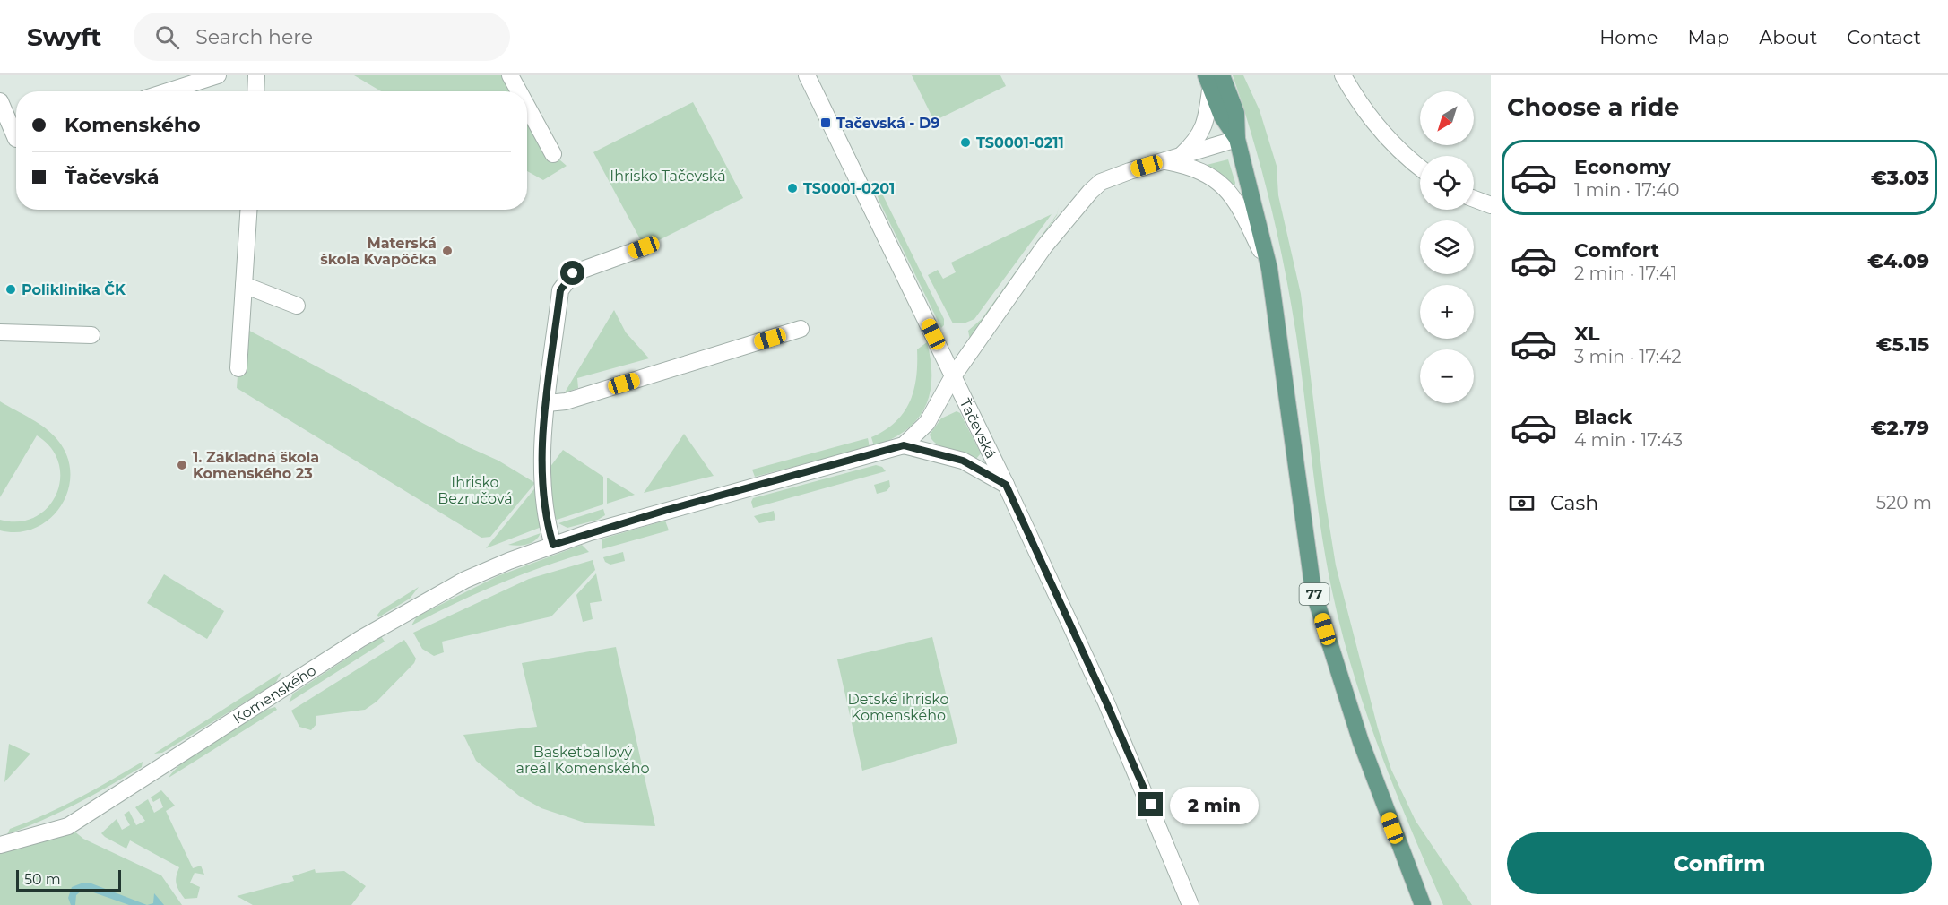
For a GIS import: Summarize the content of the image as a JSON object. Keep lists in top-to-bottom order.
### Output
{
  "streets": {
    "main road": ["77"],
    "street": ["Ťačevská", "Komenského"]
  },
  "crossings": [
    ["Ťačevská", "Komenského"],
    ["77", "Komenského"]
  ],
  "parks": [
    "Ihrisko Tačevská",
    "Ihrisko Bezručová",
    "Detské ihrisko Komenského",
    "Basketballový areál Komenského"
  ],
  "places": {
    "transit": ["Tačevská - D9"],
    "other": [
      "TS0001-0211",
      "TS0001-0201",
      "Materská škola Kvapôčka",
      "Poliklinika ČK",
      "1. Základná škola Komenského 23"
    ]
  },
  "scale_bar": "50 m",
  "north": "bottom left",
  "page": {
    "header": "Swyft",
    "search": "Search here",
    "nav": [
      "Home",
      "Map",
      "About",
      "Contact"
    ],
    "heading": "Choose a ride",
    "map_buttons": ["+", "−"],
    "banner": ["Komenského", "Ťačevská"],
    "list": [
      {
        "name": "Economy",
        "note": "1 min · 17:40",
        "value": "€3.03"
      },
      {
        "name": "Comfort",
        "note": "2 min · 17:41",
        "value": "€4.09"
      },
      {
        "name": "XL",
        "note": "3 min · 17:42",
        "value": "€5.15"
      },
      {
        "name": "Black",
        "note": "4 min · 17:43",
        "value": "€2.79"
      }
    ],
    "pay": ["Cash", "520 m"],
    "bubble": "2 min",
    "buttons": "Confirm",
    "scale": "50 m"
  }
}
